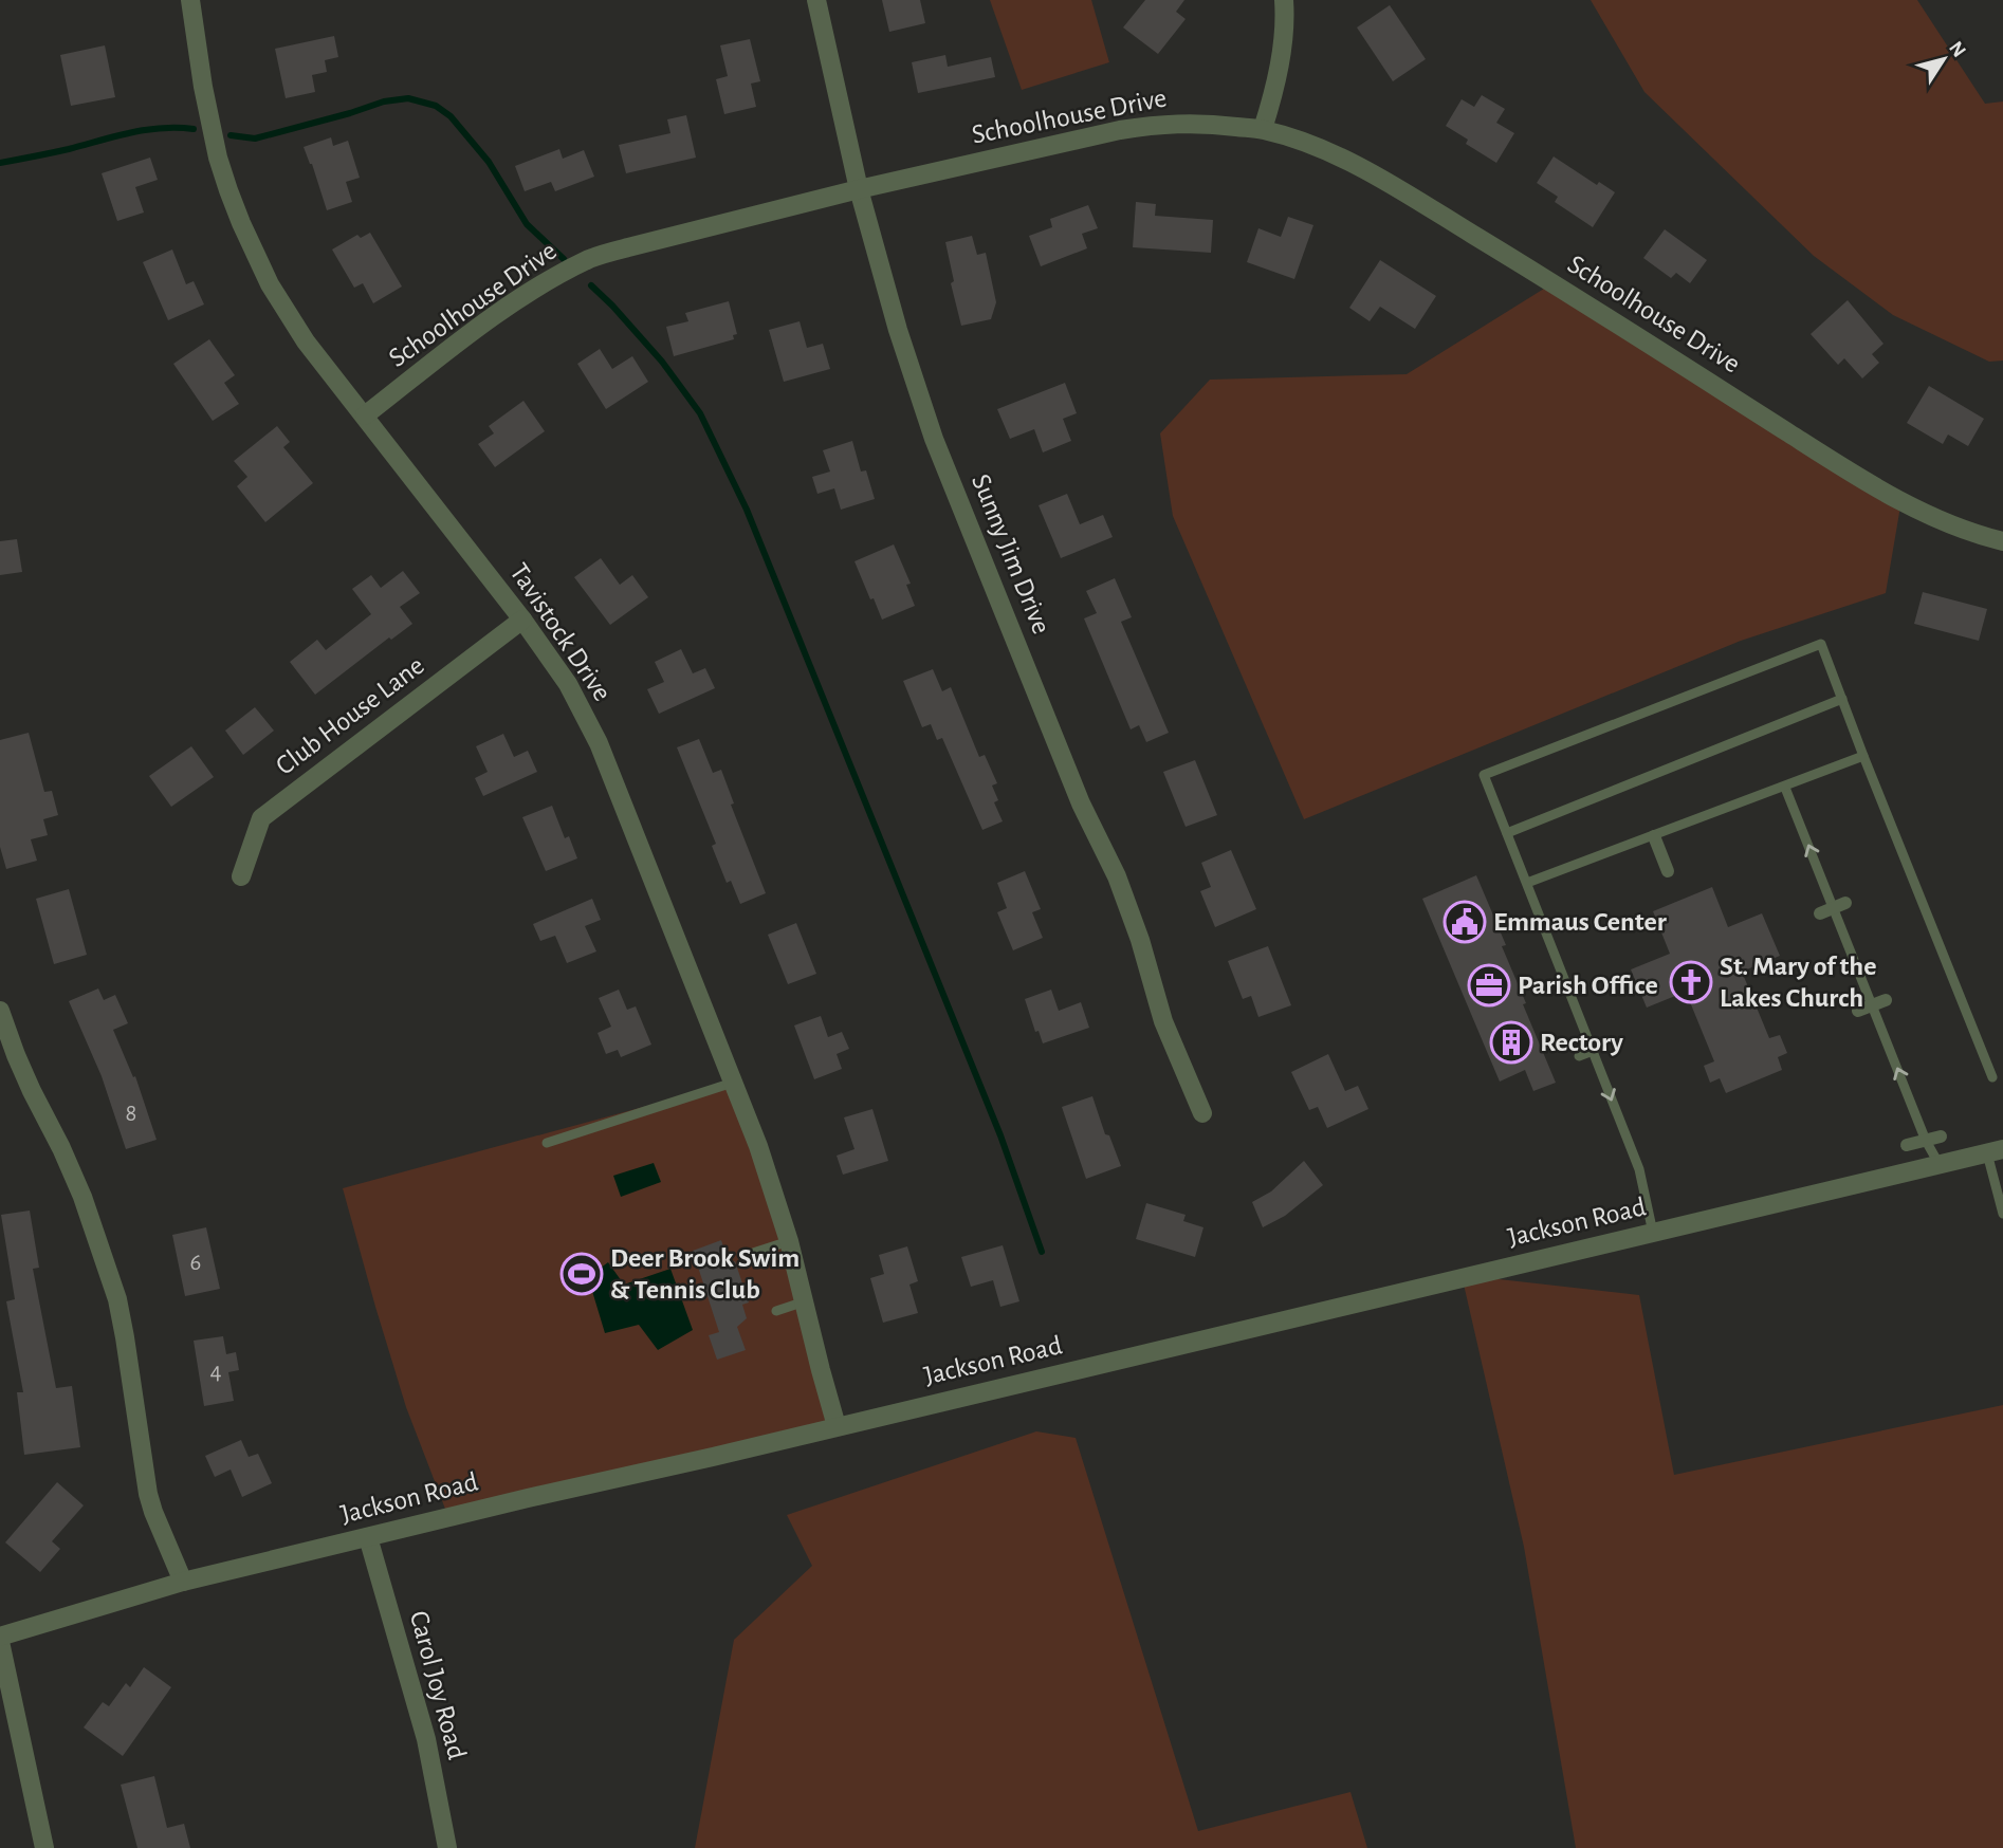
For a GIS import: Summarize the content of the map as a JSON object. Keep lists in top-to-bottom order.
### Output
{
  "streets": {
    "street": [
      "Schoolhouse Drive",
      "Sunny Jim Drive",
      "Tavistock Drive",
      "Club House Lane",
      "Jackson Road",
      "Carol Joy Road"
    ]
  },
  "crossings": [
    ["Schoolhouse Drive", "Sunny Jim Drive"],
    ["Schoolhouse Drive", "Tavistock Drive"],
    ["Tavistock Drive", "Club House Lane"],
    ["Tavistock Drive", "Jackson Road"],
    ["Jackson Road", "Carol Joy Road"]
  ],
  "places": {
    "public building": ["Emmaus Center"],
    "church": ["St. Mary of the Lakes Church"],
    "office": ["Parish Office"],
    "building": ["Rectory"],
    "sports": ["Deer Brook Swim & Tennis Club"]
  },
  "house_numbers": ["8", "6", "4"],
  "north": "top right"
}
